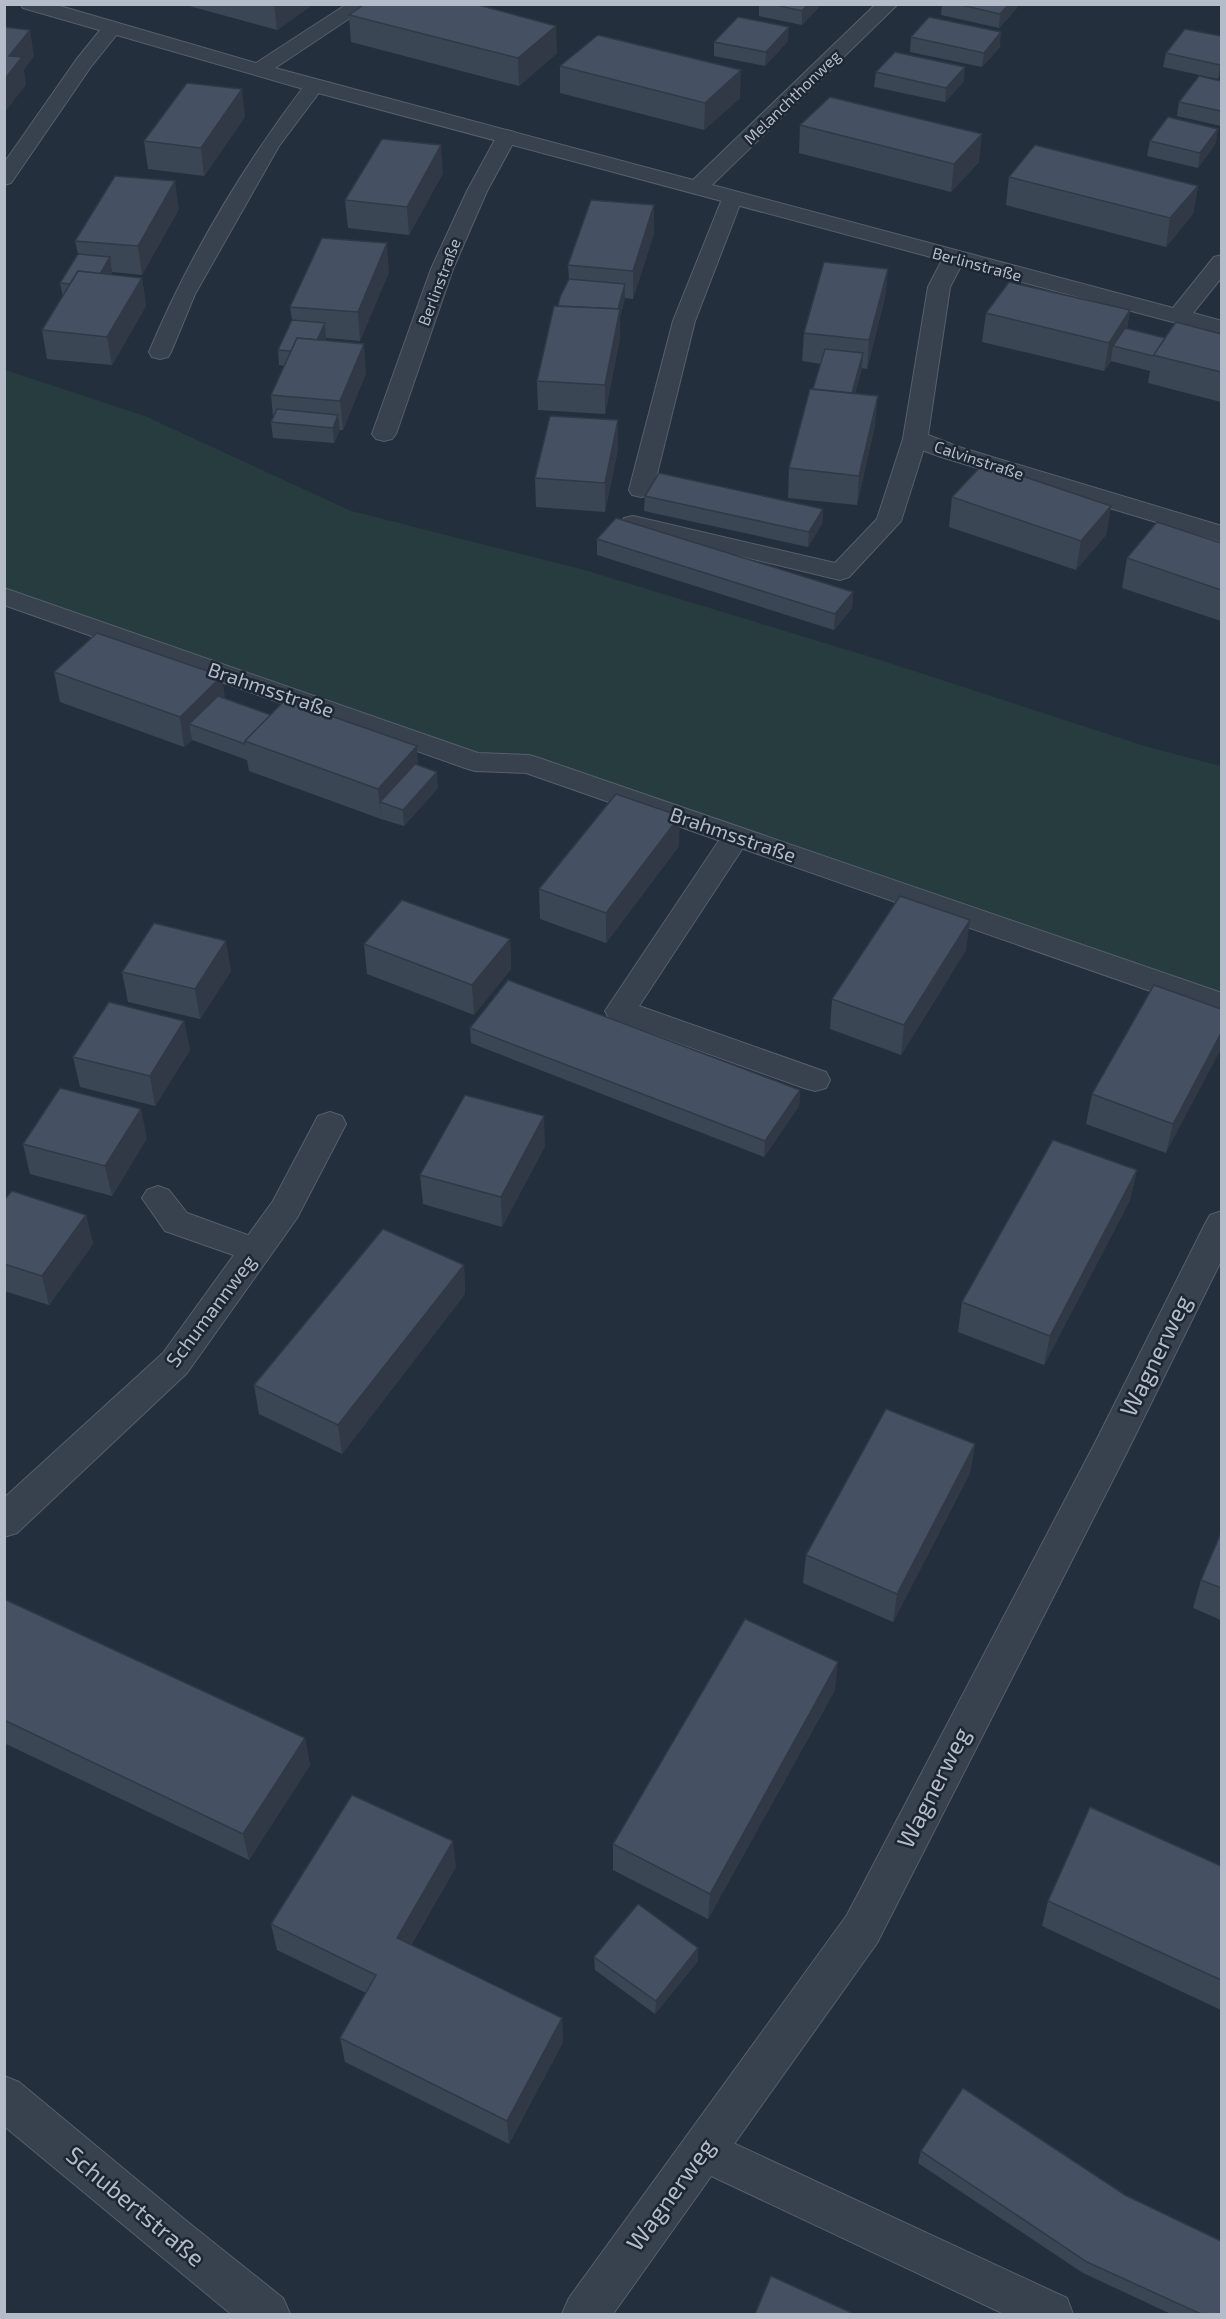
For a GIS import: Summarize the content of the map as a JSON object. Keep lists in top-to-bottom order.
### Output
{
  "streets": {
    "street": [
      "Melanchthonweg",
      "Berlinstraße",
      "Calvinstraße",
      "Brahmsstraße",
      "Schumannweg",
      "Wagnerweg",
      "Schubertstraße"
    ]
  },
  "crossings": [
    ["Melanchthonweg", "Berlinstraße"],
    ["Berlinstraße", "Calvinstraße"]
  ]
}
